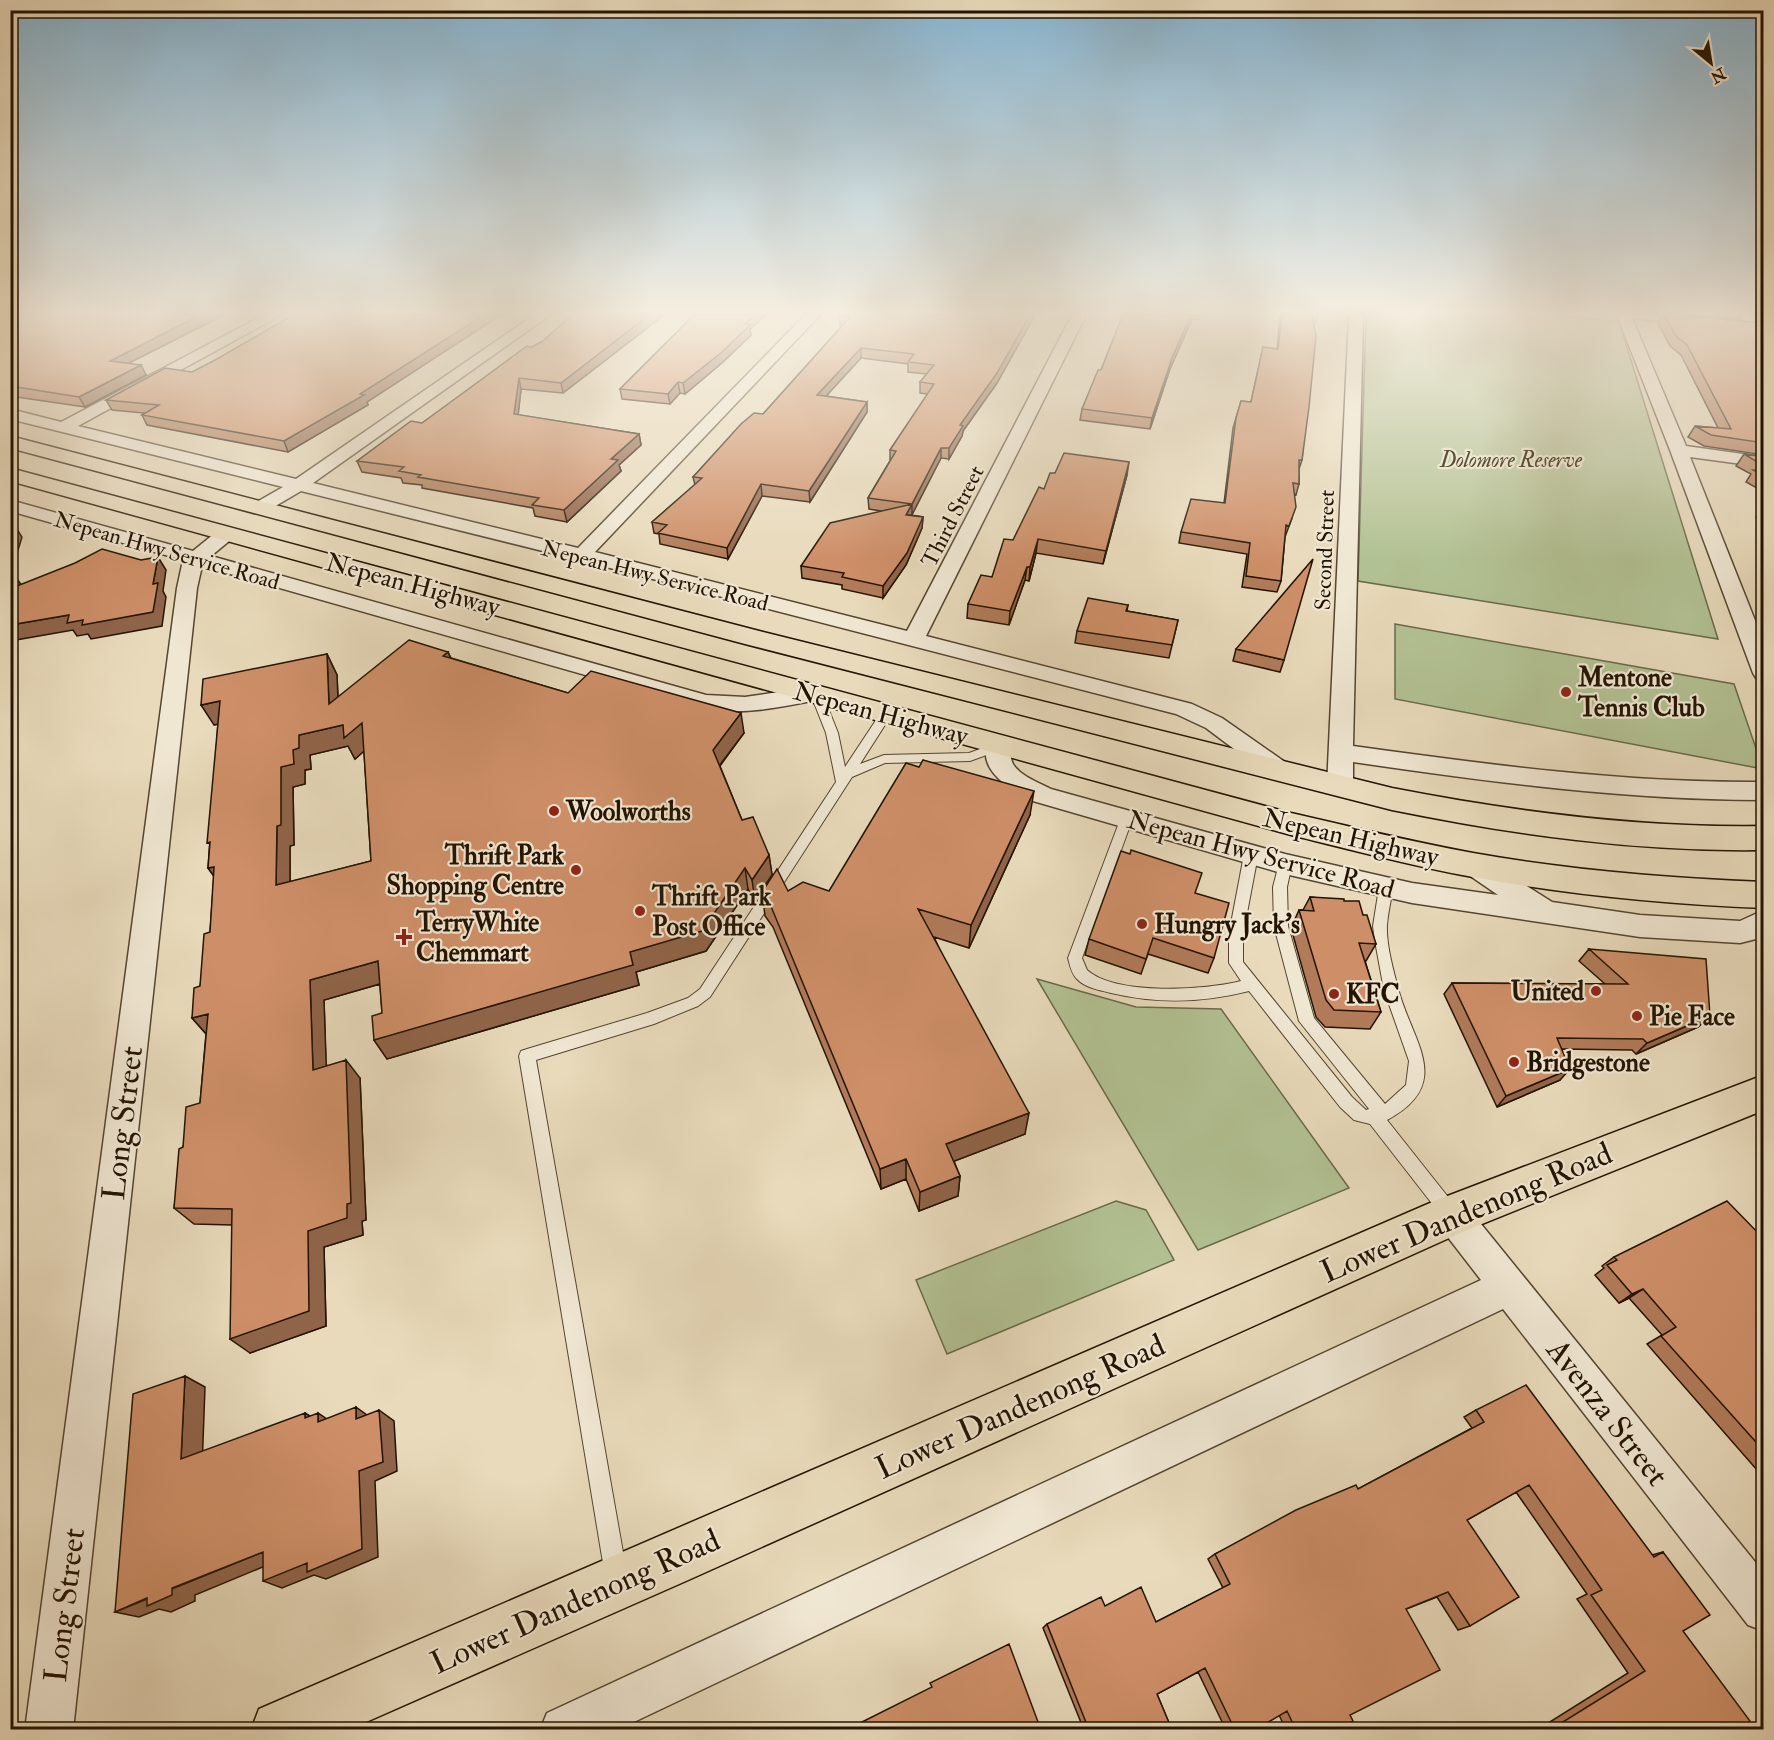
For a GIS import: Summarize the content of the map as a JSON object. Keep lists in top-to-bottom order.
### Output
{
  "streets": {
    "main road": ["Nepean Highway", "Lower Dandenong Road"],
    "street": [
      "Third Street",
      "Nepean Hwy Service Road",
      "Second Street",
      "Long Street",
      "Avenza Street"
    ]
  },
  "crossings": [
    ["Third Street", "Nepean Hwy Service Road"],
    ["Nepean Hwy Service Road", "Nepean Highway"],
    ["Nepean Hwy Service Road", "Long Street"],
    ["Second Street", "Nepean Highway"],
    ["Lower Dandenong Road", "Avenza Street"]
  ],
  "parks": ["Dolomore Reserve"],
  "places": {
    "other": [
      "Mentone Tennis Club",
      "Woolworths",
      "Thrift Park Shopping Centre",
      "Thrift Park Post Office",
      "Hungry Jack's",
      "United",
      "KFC",
      "Pie Face",
      "Bridgestone"
    ],
    "health": ["TerryWhite Chemmart"]
  },
  "north": "bottom right"
}
